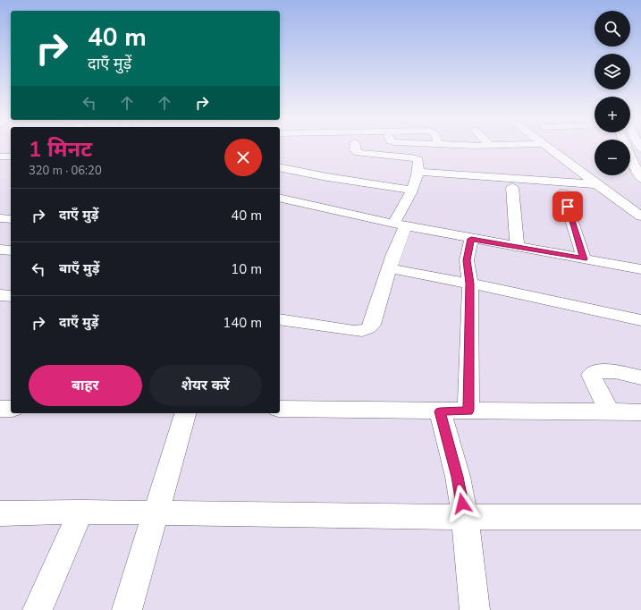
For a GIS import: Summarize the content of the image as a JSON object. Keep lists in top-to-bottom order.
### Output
{
  "page": {
    "map_buttons": ["+", "−"],
    "turn": ["40 m", "दाएँ मुड़ें"],
    "heading": ["1 मिनट", "320 m · 06:20"],
    "list": [
      {
        "name": "दाएँ मुड़ें",
        "value": "40 m"
      },
      {
        "name": "बाएँ मुड़ें",
        "value": "10 m"
      },
      {
        "name": "दाएँ मुड़ें",
        "value": "140 m"
      }
    ],
    "buttons": ["बाहर", "शेयर करें"]
  }
}
